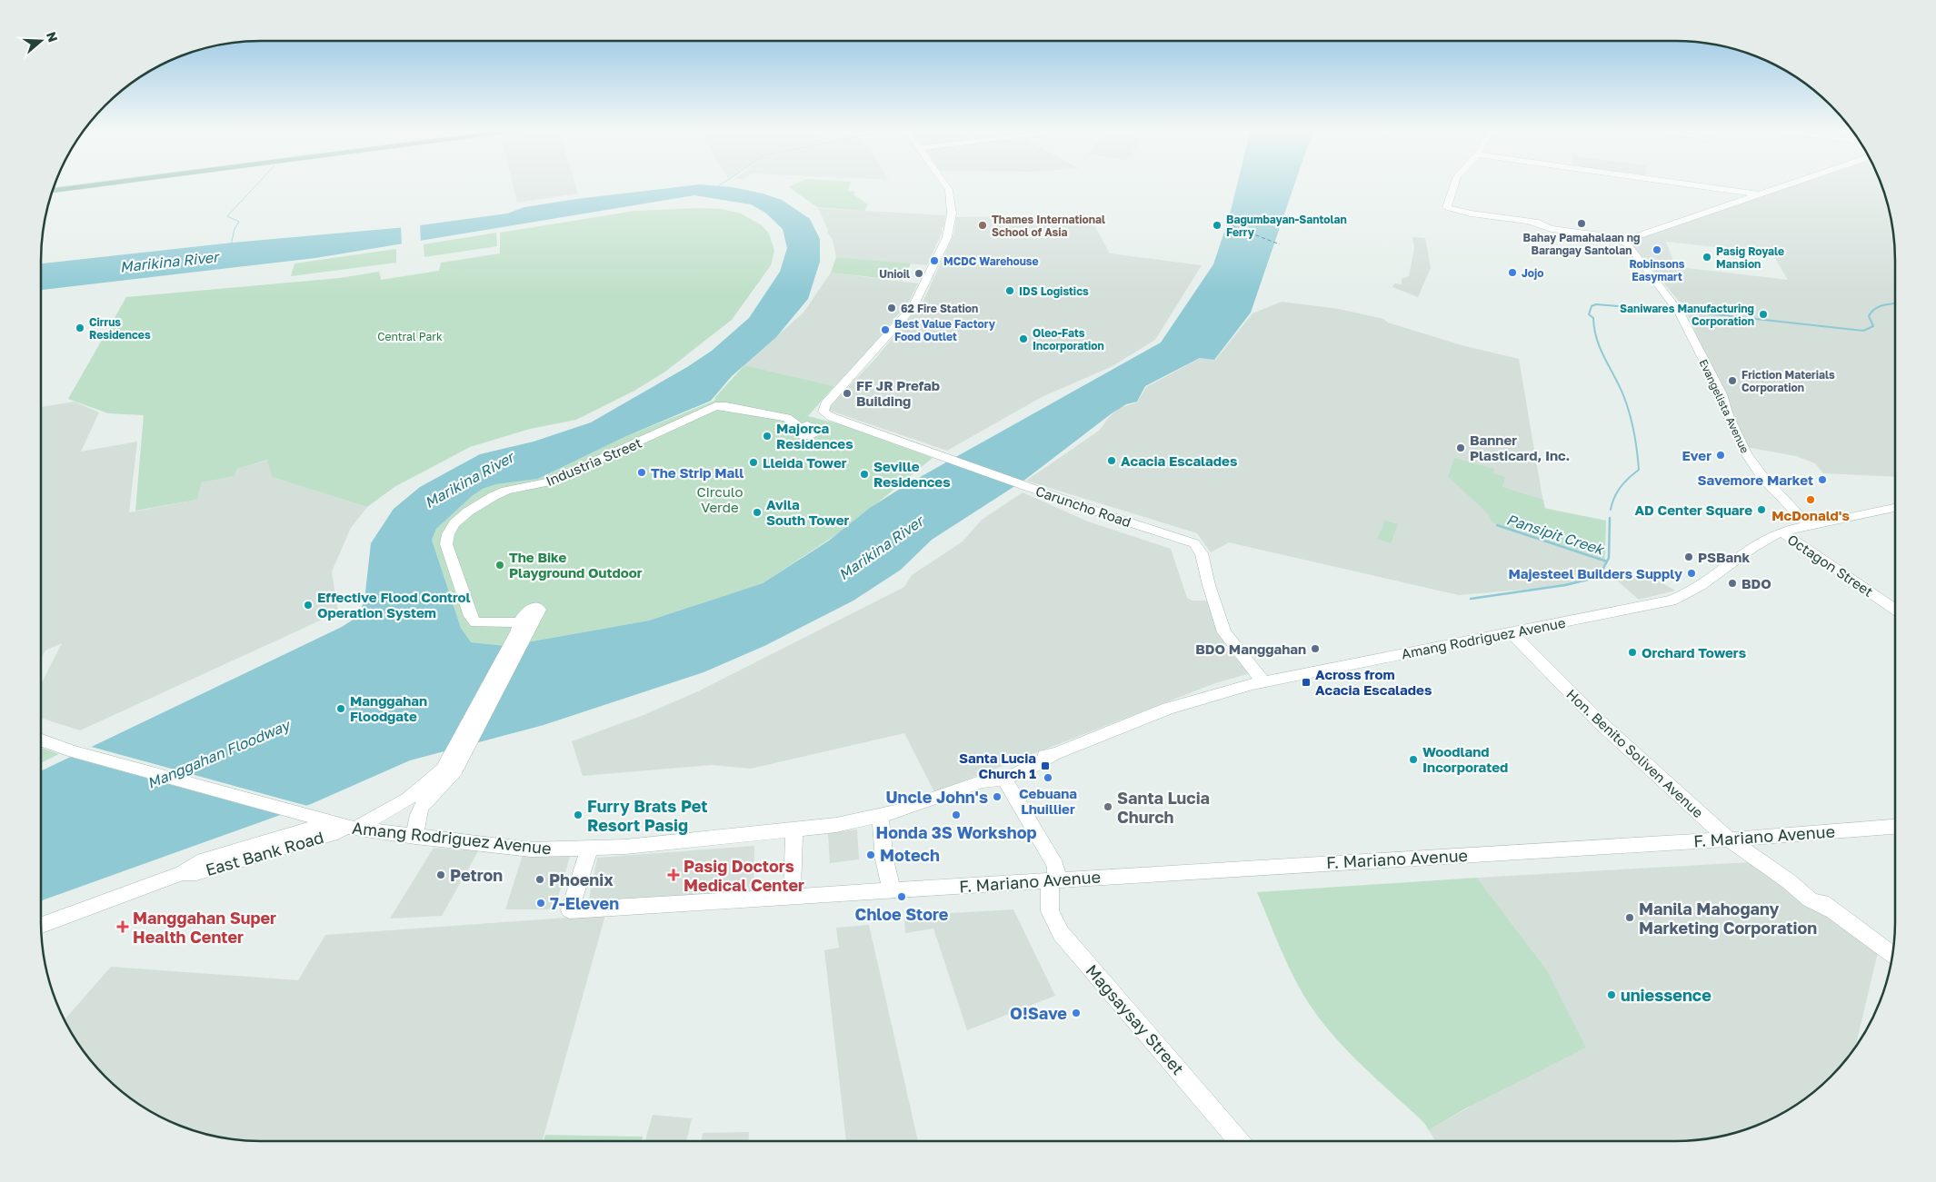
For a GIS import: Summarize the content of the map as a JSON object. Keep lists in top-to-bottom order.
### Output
{
  "streets": {
    "street": [
      "Evangelista Avenue",
      "Industria Street",
      "Caruncho Road",
      "Octagon Street",
      "Amang Rodriguez Avenue",
      "Hon. Benito Soliven Avenue",
      "F. Mariano Avenue",
      "East Bank Road",
      "Magsaysay Street"
    ]
  },
  "crossings": [
    ["Evangelista Avenue", "Amang Rodriguez Avenue"],
    ["Industria Street", "Caruncho Road"],
    ["Industria Street", "East Bank Road"],
    ["Caruncho Road", "Amang Rodriguez Avenue"],
    ["Octagon Street", "Amang Rodriguez Avenue"],
    ["Amang Rodriguez Avenue", "Hon. Benito Soliven Avenue"],
    ["Amang Rodriguez Avenue", "F. Mariano Avenue"],
    ["Amang Rodriguez Avenue", "East Bank Road"],
    ["Amang Rodriguez Avenue", "Magsaysay Street"],
    ["Hon. Benito Soliven Avenue", "F. Mariano Avenue"],
    ["F. Mariano Avenue", "Magsaysay Street"]
  ],
  "water": ["Marikina River", "Pansipit Creek", "Manggahan Floodway"],
  "parks": ["Central Park", "Circulo Verde"],
  "places": {
    "other": [
      "Bahay Pamahalaan ng Barangay Santolan",
      "Thames International School of Asia",
      "Bagumbayan-Santolan Ferry",
      "Robinsons Easymart",
      "Pasig Royale Mansion",
      "MCDC Warehouse",
      "Jojo",
      "Unioil",
      "IDS Logistics",
      "62 Fire Station",
      "Saniwares Manufacturing Corporation",
      "Cirrus Residences",
      "Best Value Factory Food Outlet",
      "Oleo-Fats Incorporation",
      "Friction Materials Corporation",
      "FF JR Prefab Building",
      "Majorca Residences",
      "Banner Plasticard, Inc.",
      "Ever",
      "Acacia Escalades",
      "Lleida Tower",
      "The Strip Mall",
      "Seville Residences",
      "Savemore Market",
      "McDonald's",
      "AD Center Square",
      "Avila South Tower",
      "PSBank",
      "The Bike Playground Outdoor",
      "Majesteel Builders Supply",
      "BDO",
      "Effective Flood Control Operation System",
      "BDO Manggahan",
      "Orchard Towers",
      "Manggahan Floodgate",
      "Woodland Incorporated",
      "Cebuana Lhuillier",
      "Uncle John's",
      "Santa Lucia Church",
      "Furry Brats Pet Resort Pasig",
      "Honda 3S Workshop",
      "Motech",
      "Petron",
      "Phoenix",
      "Chloe Store",
      "7-Eleven",
      "Manila Mahogany Marketing Corporation",
      "uniessence",
      "O!Save"
    ],
    "transit": ["Across from Acacia Escalades", "Santa Lucia Church 1"],
    "health": ["Pasig Doctors Medical Center", "Manggahan Super Health Center"]
  },
  "north": "right"
}
